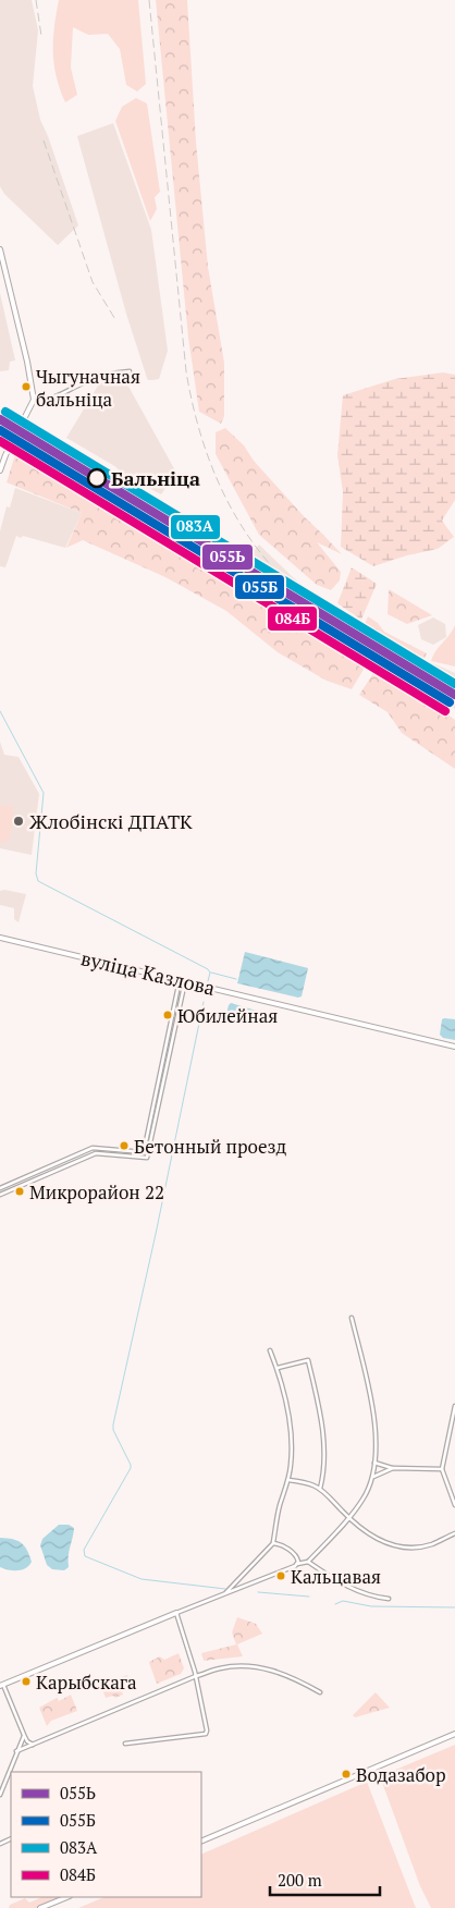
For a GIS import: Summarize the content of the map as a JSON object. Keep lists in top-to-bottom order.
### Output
{
  "streets": {
    "main road": ["вуліца Казлова"]
  },
  "places": [
    "Чыгуначная бальніца",
    "Бальніца",
    "Жлобінскі ДПАТК",
    "Юбилейная",
    "Бетонный проезд",
    "Микрорайон 22",
    "Кальцавая",
    "Карыбскага",
    "Водазабор"
  ],
  "lines": [
    "transit line 083А",
    "transit line 055Ь",
    "transit line 055Б",
    "transit line 084Б"
  ],
  "legend": [
    "055Ь",
    "055Б",
    "083А",
    "084Б"
  ],
  "scale_bar": "200 m"
}
